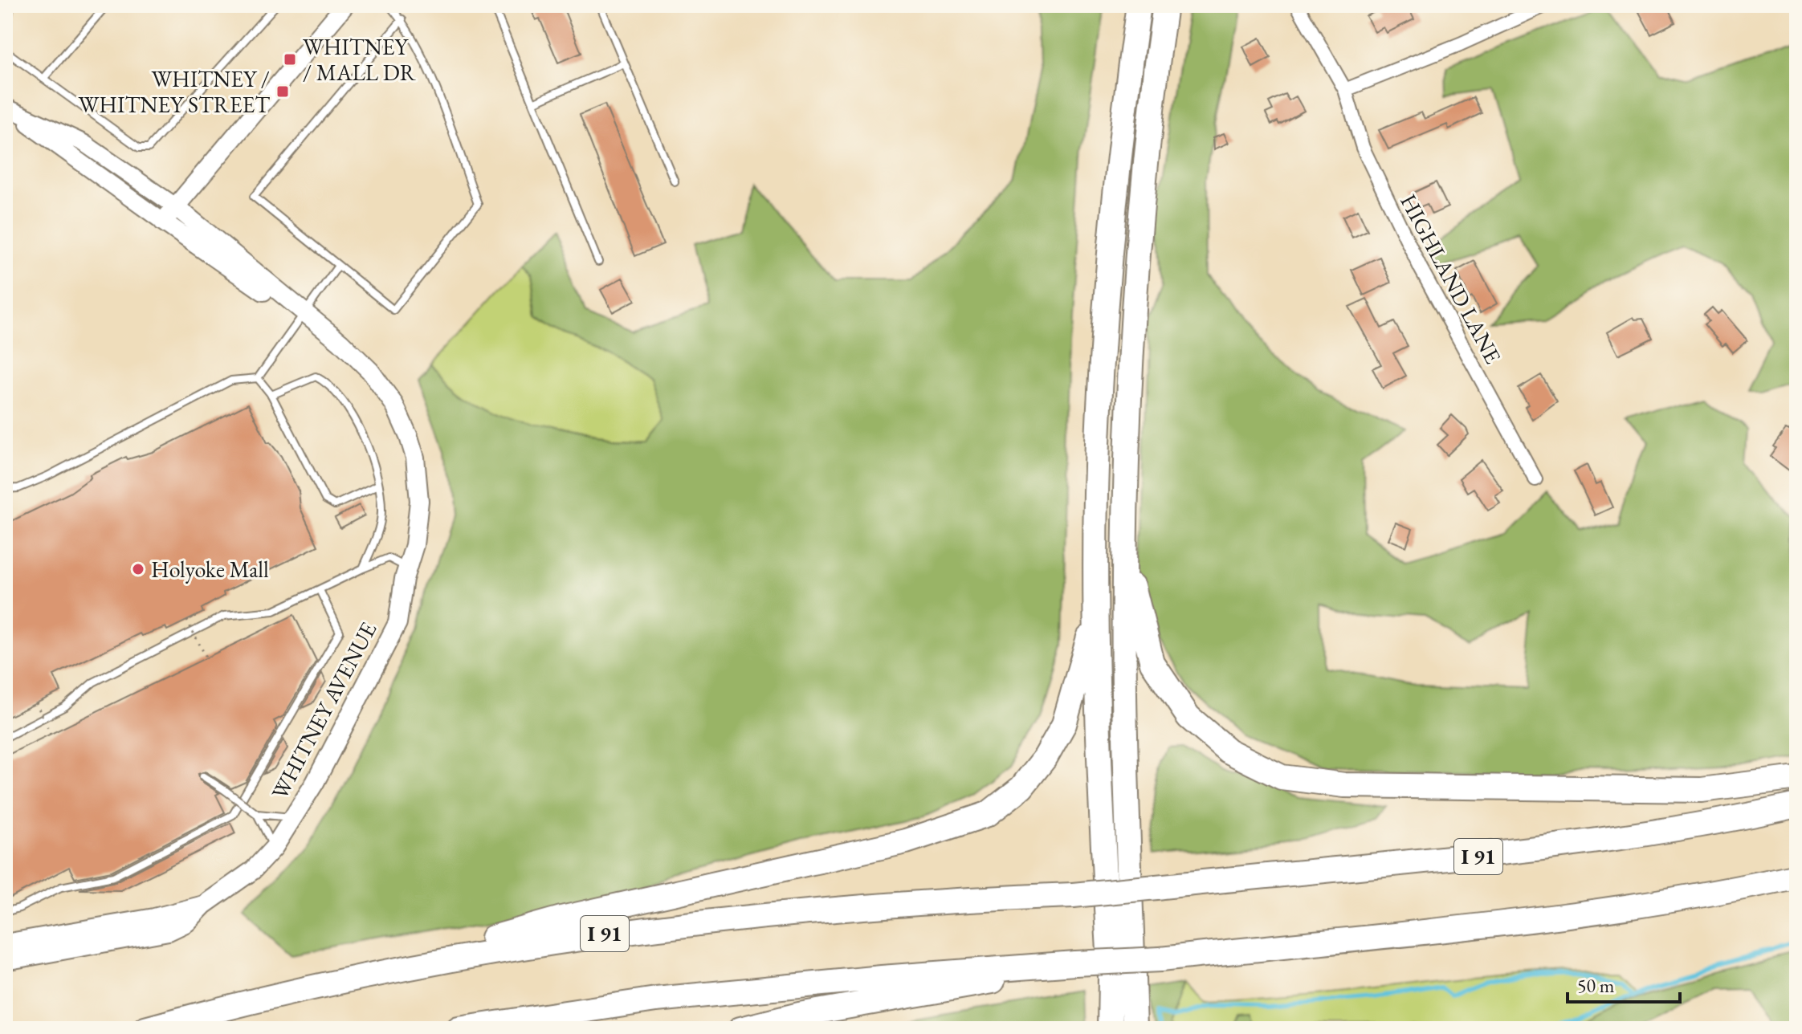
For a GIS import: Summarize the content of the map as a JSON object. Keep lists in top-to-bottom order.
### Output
{
  "streets": {
    "highway": ["I 91"],
    "main road": ["WHITNEY AVENUE"],
    "street": ["HIGHLAND LANE"]
  },
  "places": {
    "transit": ["WHITNEY / MALL DR", "WHITNEY / WHITNEY STREET"],
    "other": ["Holyoke Mall"]
  },
  "scale_bar": "50 m"
}
